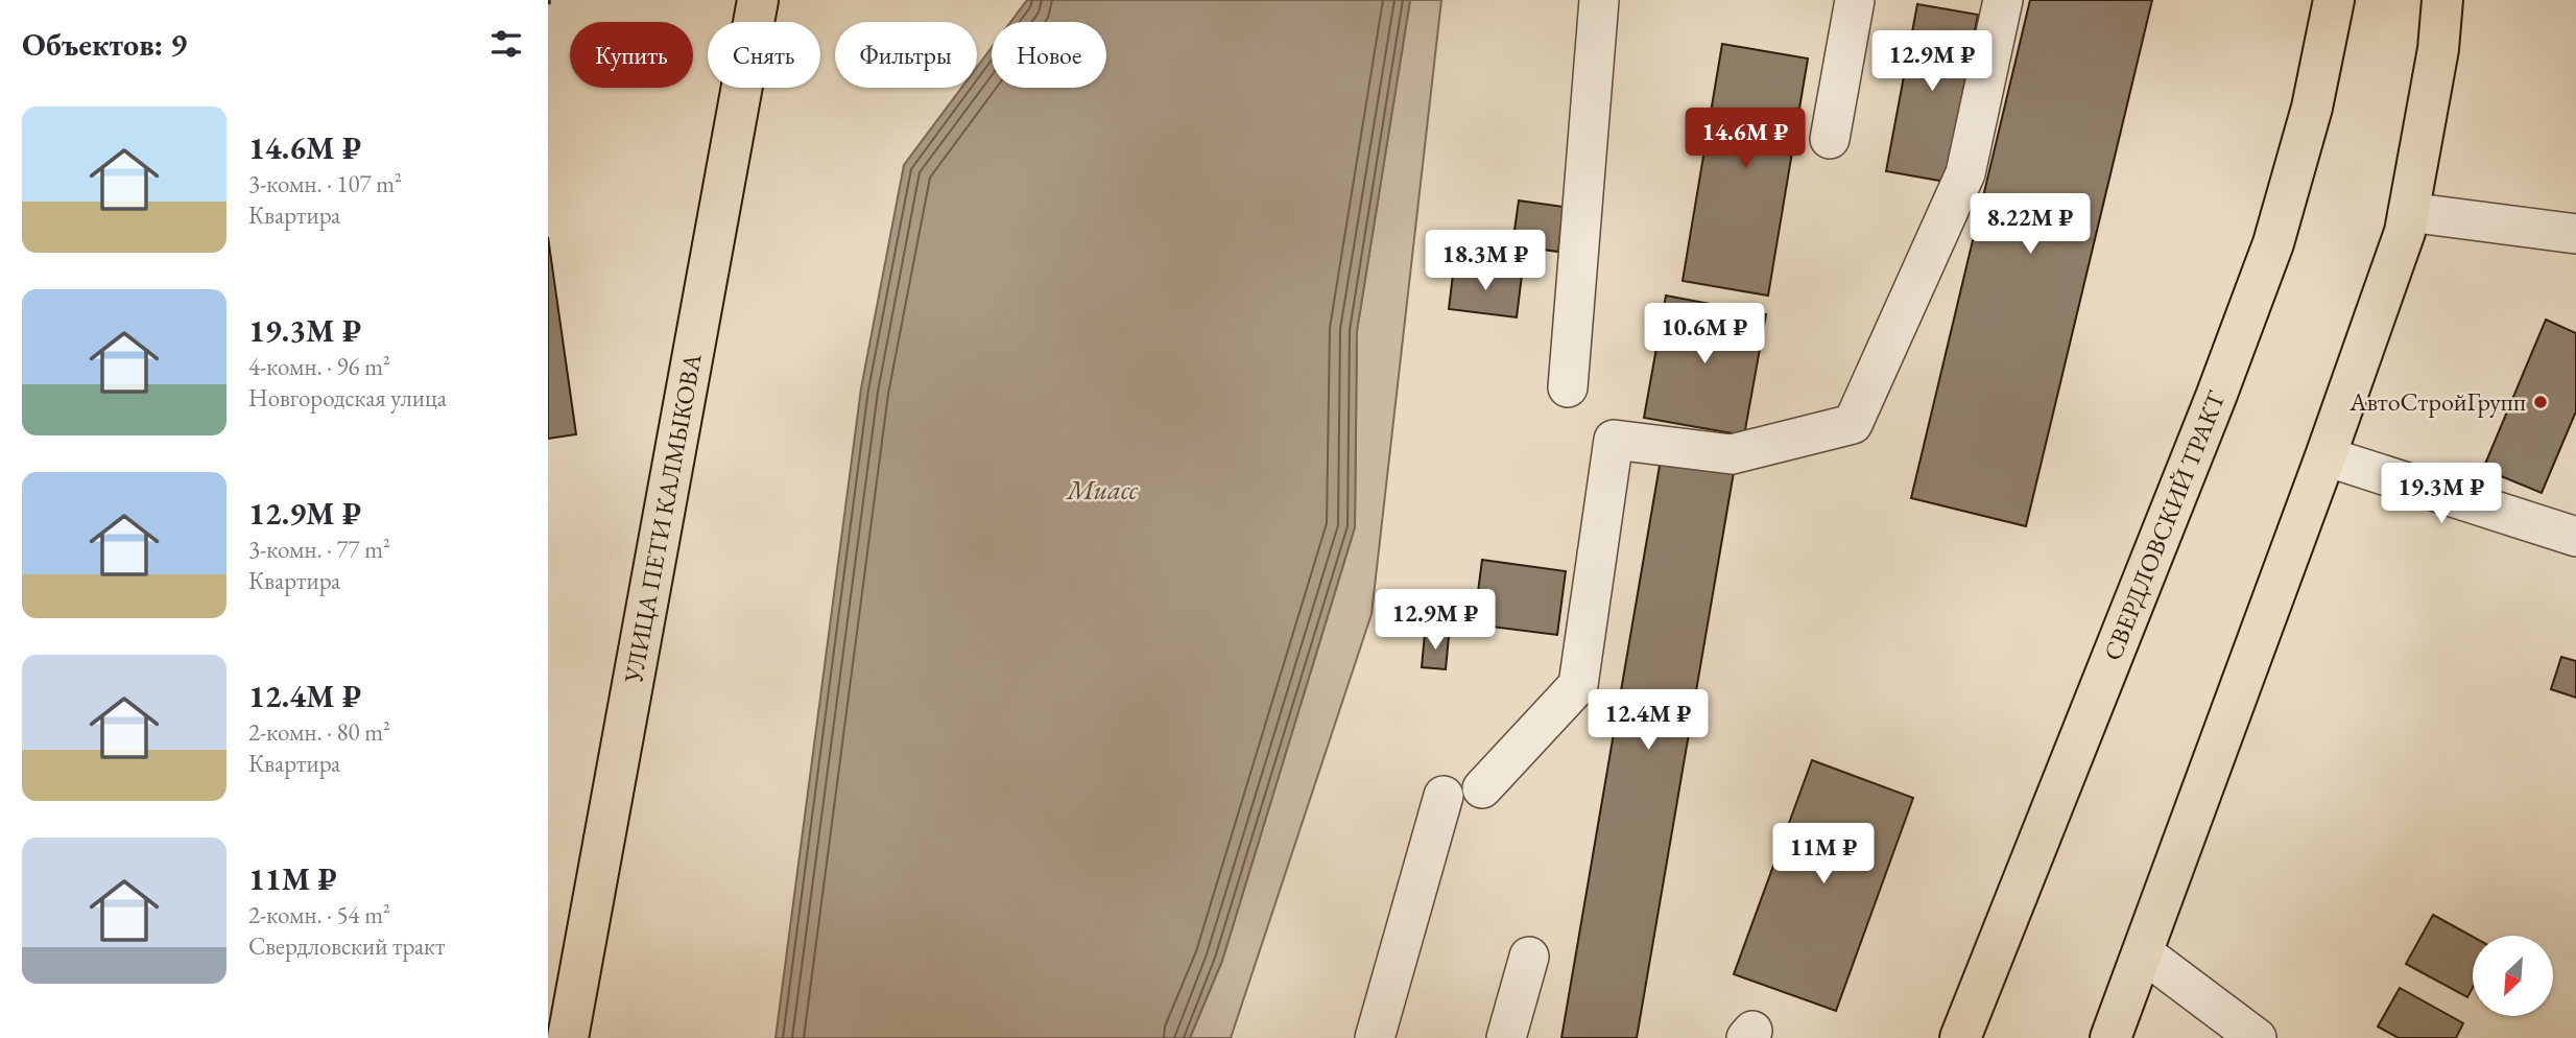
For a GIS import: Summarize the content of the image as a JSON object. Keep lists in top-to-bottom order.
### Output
{
  "streets": {
    "main road": ["УЛИЦА ПЕТИ КАЛМЫКОВА", "СВЕРДЛОВСКИЙ ТРАКТ"]
  },
  "water": ["Миасс"],
  "places": ["АвтоСтройГрупп"],
  "north": "bottom left",
  "page": {
    "heading": "Объектов: 9",
    "chip": [
      "Купить",
      "Снять",
      "Фильтры",
      "Новое"
    ],
    "price": [
      "12.9M ₽",
      "14.6M ₽",
      "8.22M ₽",
      "18.3M ₽",
      "10.6M ₽",
      "19.3M ₽",
      "12.9M ₽",
      "12.4M ₽",
      "11M ₽"
    ],
    "list": [
      {
        "name": "14.6M ₽",
        "note": "3-комн. · 107 m² · Квартира"
      },
      {
        "name": "19.3M ₽",
        "note": "4-комн. · 96 m² · Новгородская улица"
      },
      {
        "name": "12.9M ₽",
        "note": "3-комн. · 77 m² · Квартира"
      },
      {
        "name": "12.4M ₽",
        "note": "2-комн. · 80 m² · Квартира"
      },
      {
        "name": "11M ₽",
        "note": "2-комн. · 54 m² · Свердловский тракт"
      }
    ]
  }
}
